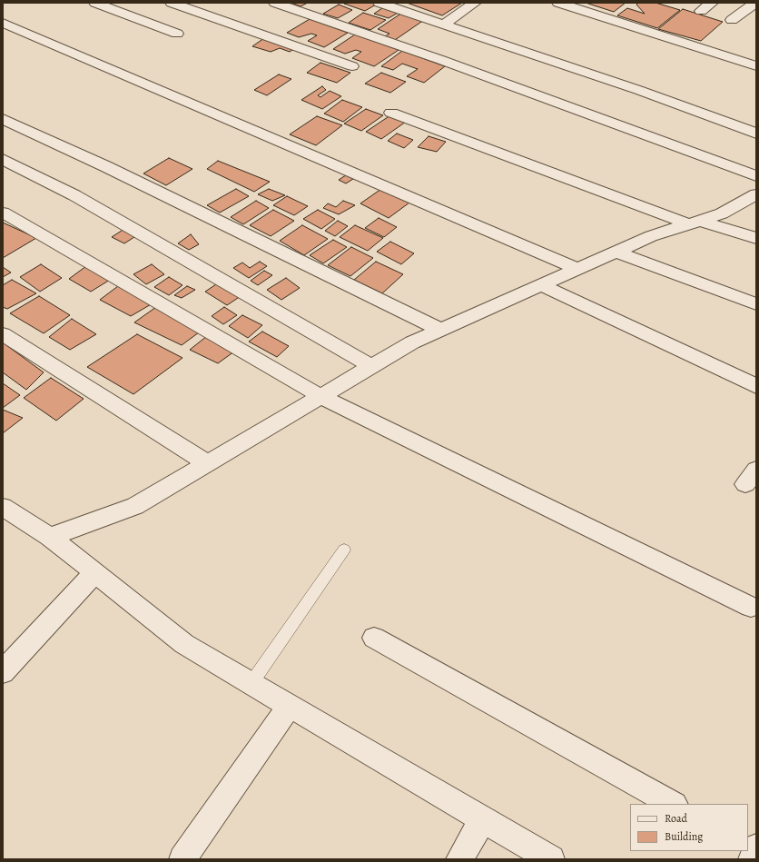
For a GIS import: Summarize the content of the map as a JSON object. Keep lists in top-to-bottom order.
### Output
{
  "legend": ["Road", "Building"]
}
